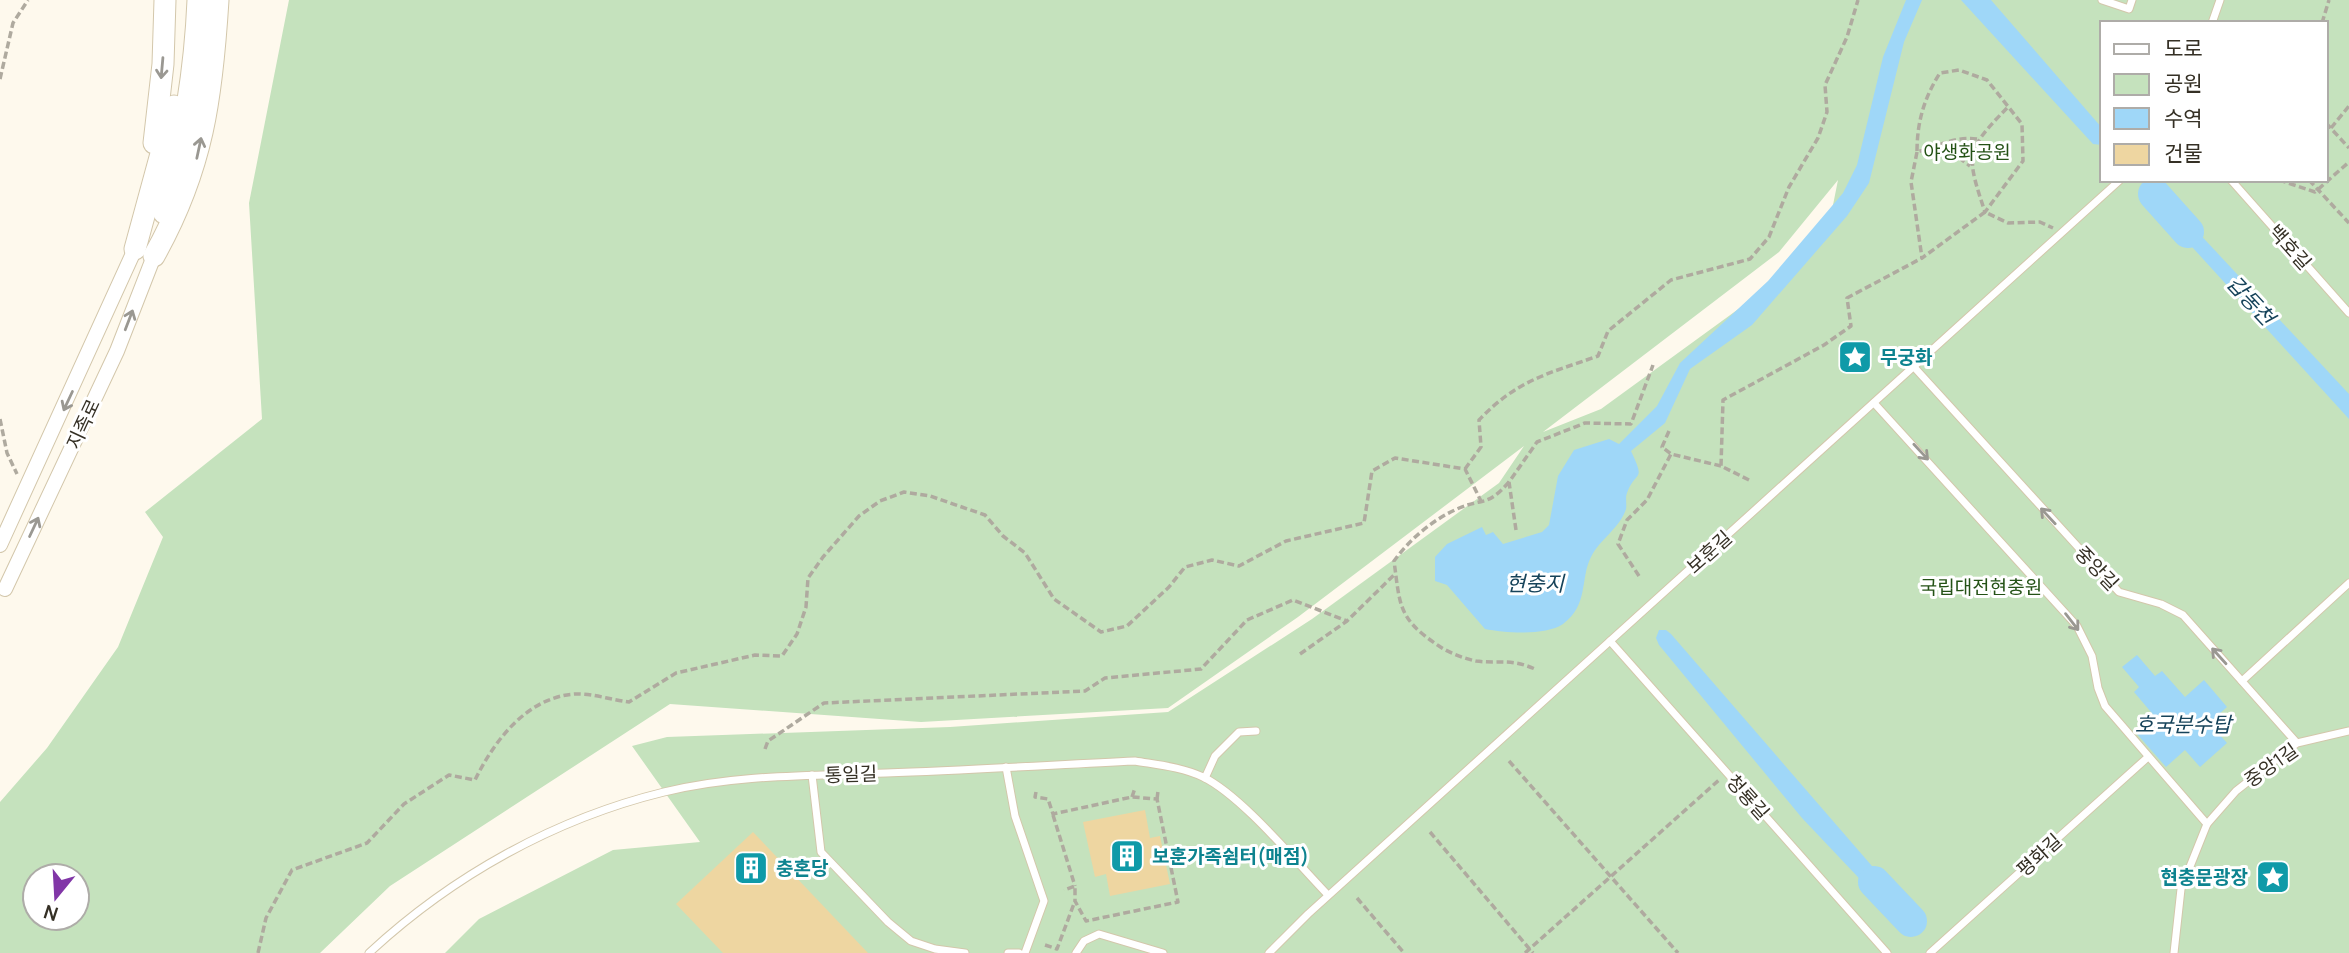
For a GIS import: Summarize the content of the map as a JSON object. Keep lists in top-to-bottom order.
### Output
{
  "streets": {
    "street": ["지족로"],
    "lane": [
      "백호길",
      "보훈길",
      "중앙길",
      "중앙1길",
      "통일길",
      "청룡길",
      "평화길"
    ]
  },
  "crossings": [
    ["보훈길", "중앙길"],
    ["보훈길", "통일길"],
    ["보훈길", "청룡길"],
    ["중앙길", "중앙1길"]
  ],
  "water": ["갑동천", "현충지", "호국분수탑"],
  "parks": ["야생화공원", "국립대전현충원"],
  "places": {
    "place": ["무궁화", "현충문광장"],
    "building": ["보훈가족쉼터(매점)", "충혼당"]
  },
  "legend": [
    "도로",
    "공원",
    "수역",
    "건물"
  ],
  "north": "bottom"
}
